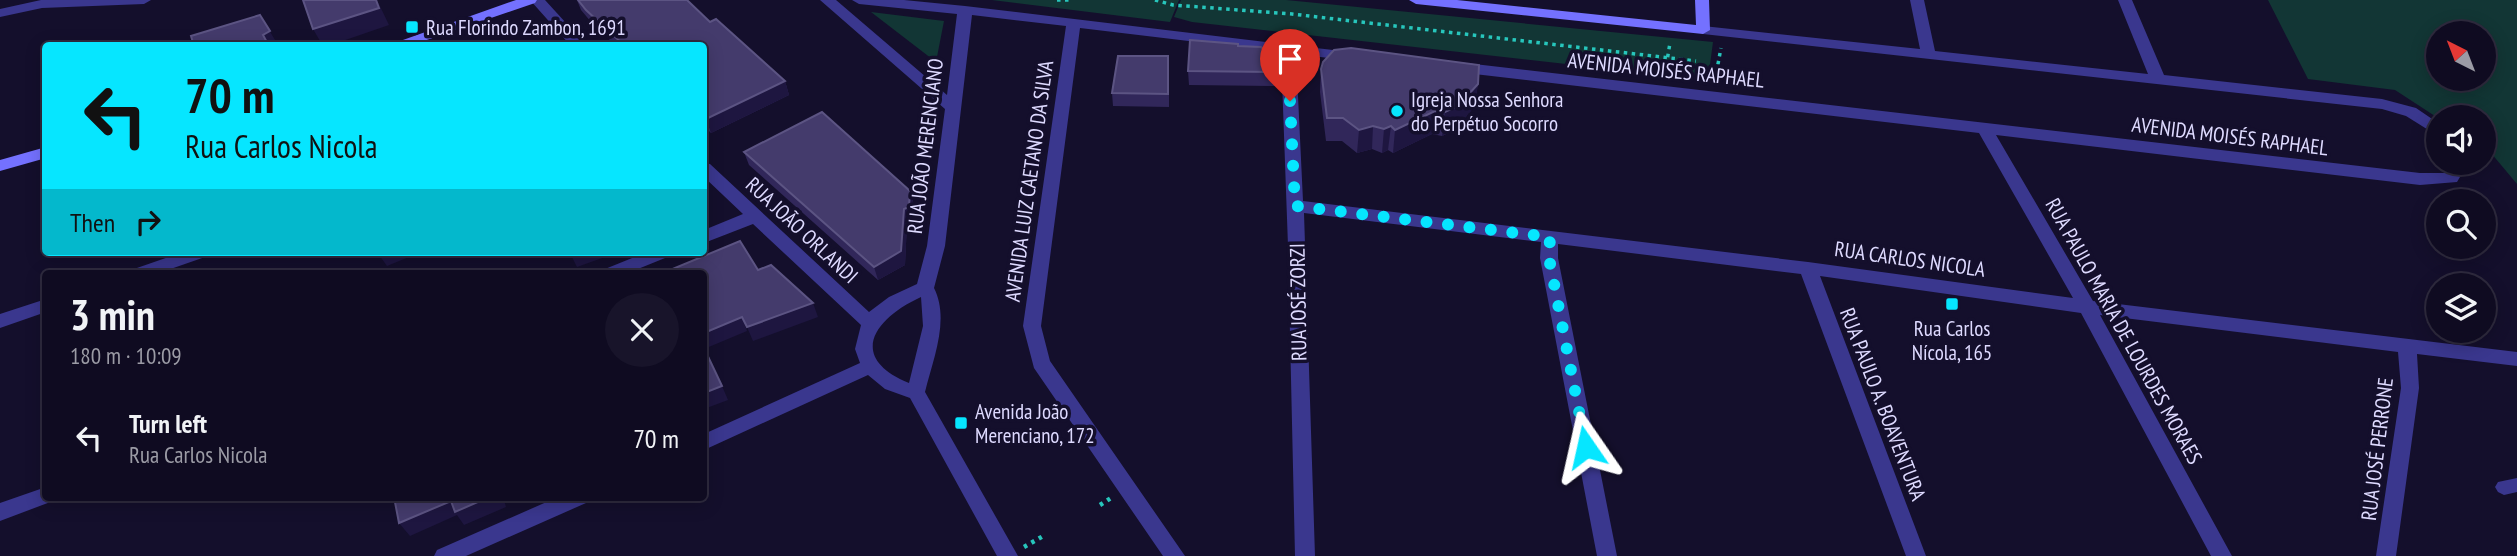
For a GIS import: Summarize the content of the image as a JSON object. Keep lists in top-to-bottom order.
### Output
{
  "streets": {
    "street": [
      "AVENIDA MOISÉS RAPHAEL",
      "RUA JOÃO MERENCIANO",
      "AVENIDA LUIZ CAETANO DA SILVA",
      "RUA JOÃO ORLANDI",
      "RUA CARLOS NICOLA",
      "RUA JOSÉ ZORZI",
      "RUA PAULO MARIA DE LOURDES MORAES",
      "RUA PAULO A. BOAVENTURA",
      "RUA JOSÉ PERRONE"
    ]
  },
  "crossings": [
    ["AVENIDA MOISÉS RAPHAEL", "RUA PAULO MARIA DE LOURDES MORAES"],
    ["RUA CARLOS NICOLA", "RUA JOSÉ ZORZI"],
    ["RUA CARLOS NICOLA", "RUA PAULO MARIA DE LOURDES MORAES"],
    ["RUA CARLOS NICOLA", "RUA PAULO A. BOAVENTURA"],
    ["RUA CARLOS NICOLA", "RUA JOSÉ PERRONE"]
  ],
  "places": {
    "transit": ["Rua Florindo Zambon, 1691", "Rua Carlos Nícola, 165", "Avenida João Merenciano, 172"],
    "other": ["Igreja Nossa Senhora do Perpétuo Socorro"]
  },
  "north": "top left",
  "page": {
    "turn": ["70 m", "Rua Carlos Nicola"],
    "then": "Then",
    "heading": ["3 min", "180 m · 10:09"],
    "list": [
      {
        "name": "Turn left",
        "note": "Rua Carlos Nicola",
        "value": "70 m"
      }
    ]
  }
}
